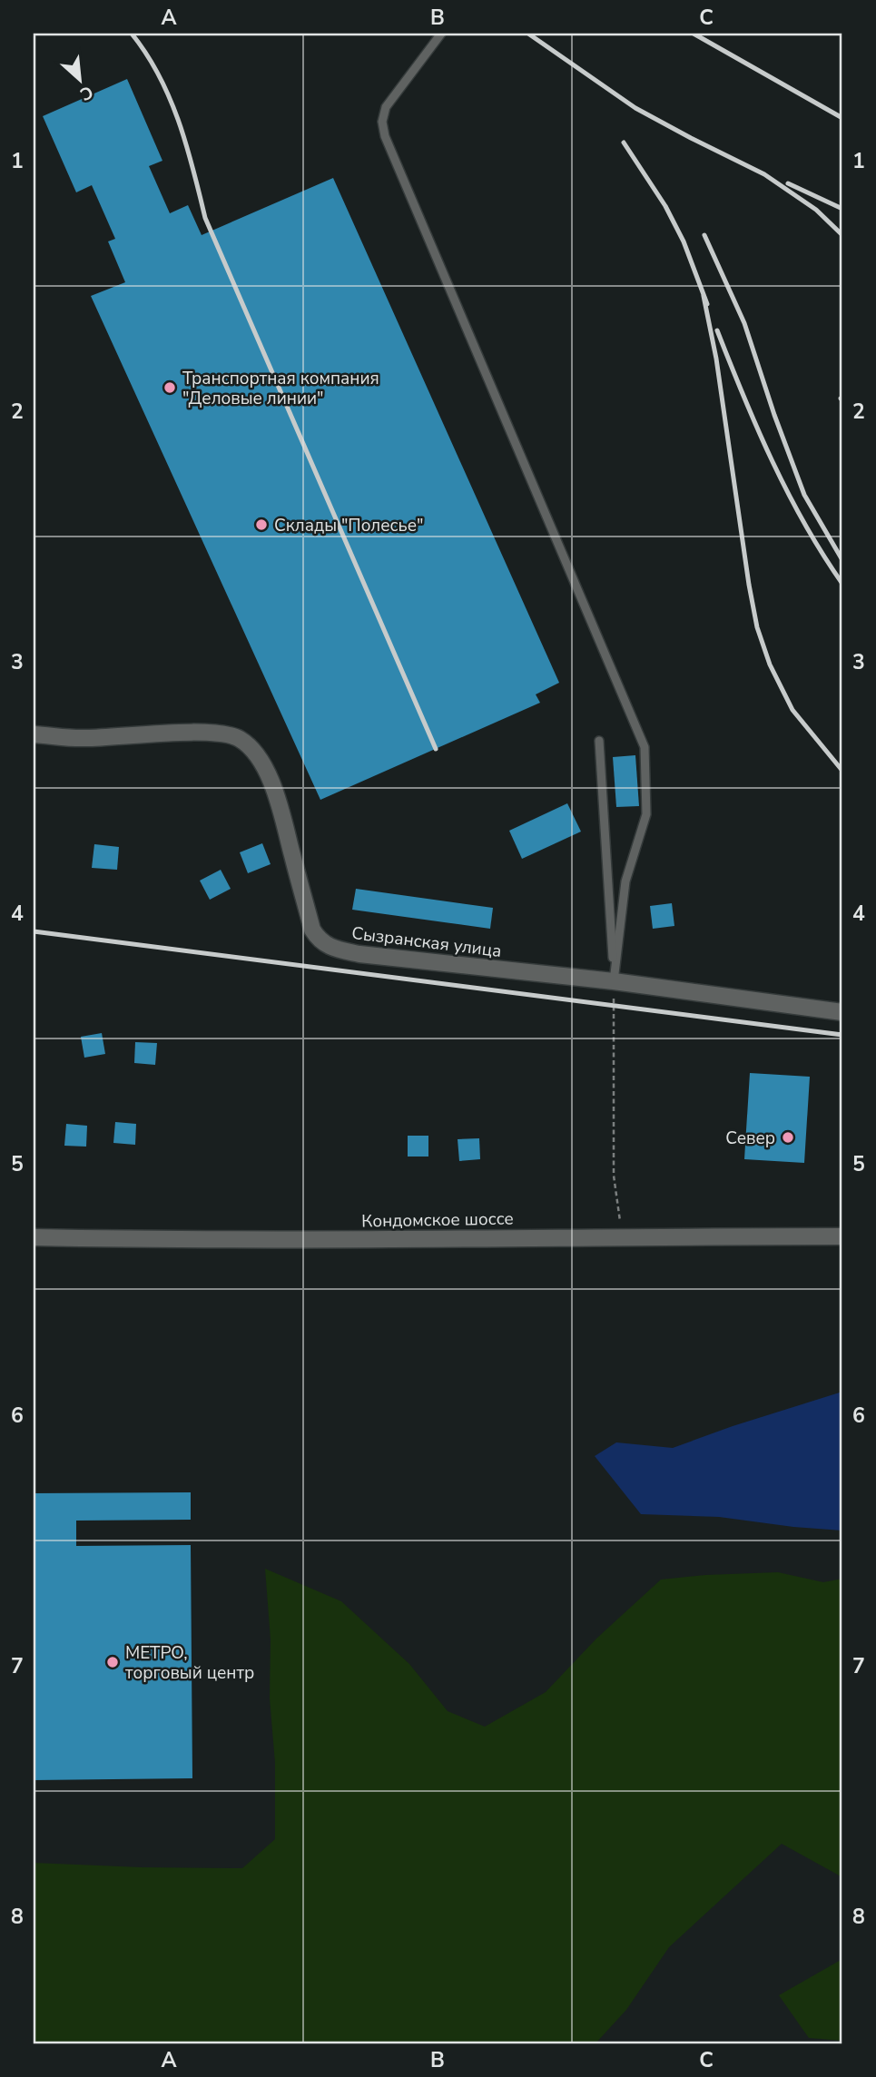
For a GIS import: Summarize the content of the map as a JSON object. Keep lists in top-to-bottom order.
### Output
{
  "streets": {
    "street": ["Сызранская улица", "Кондомское шоссе"]
  },
  "places": [
    "Транспортная компания \"Деловые линии\"",
    "Склады \"Полесье\"",
    "Север",
    "МЕТРО, торговый центр"
  ],
  "north": "bottom right",
  "grid": {
    "columns": ["A", "B", "C"],
    "rows": [
      "1",
      "2",
      "3",
      "4",
      "5",
      "6",
      "7",
      "8"
    ]
  }
}
